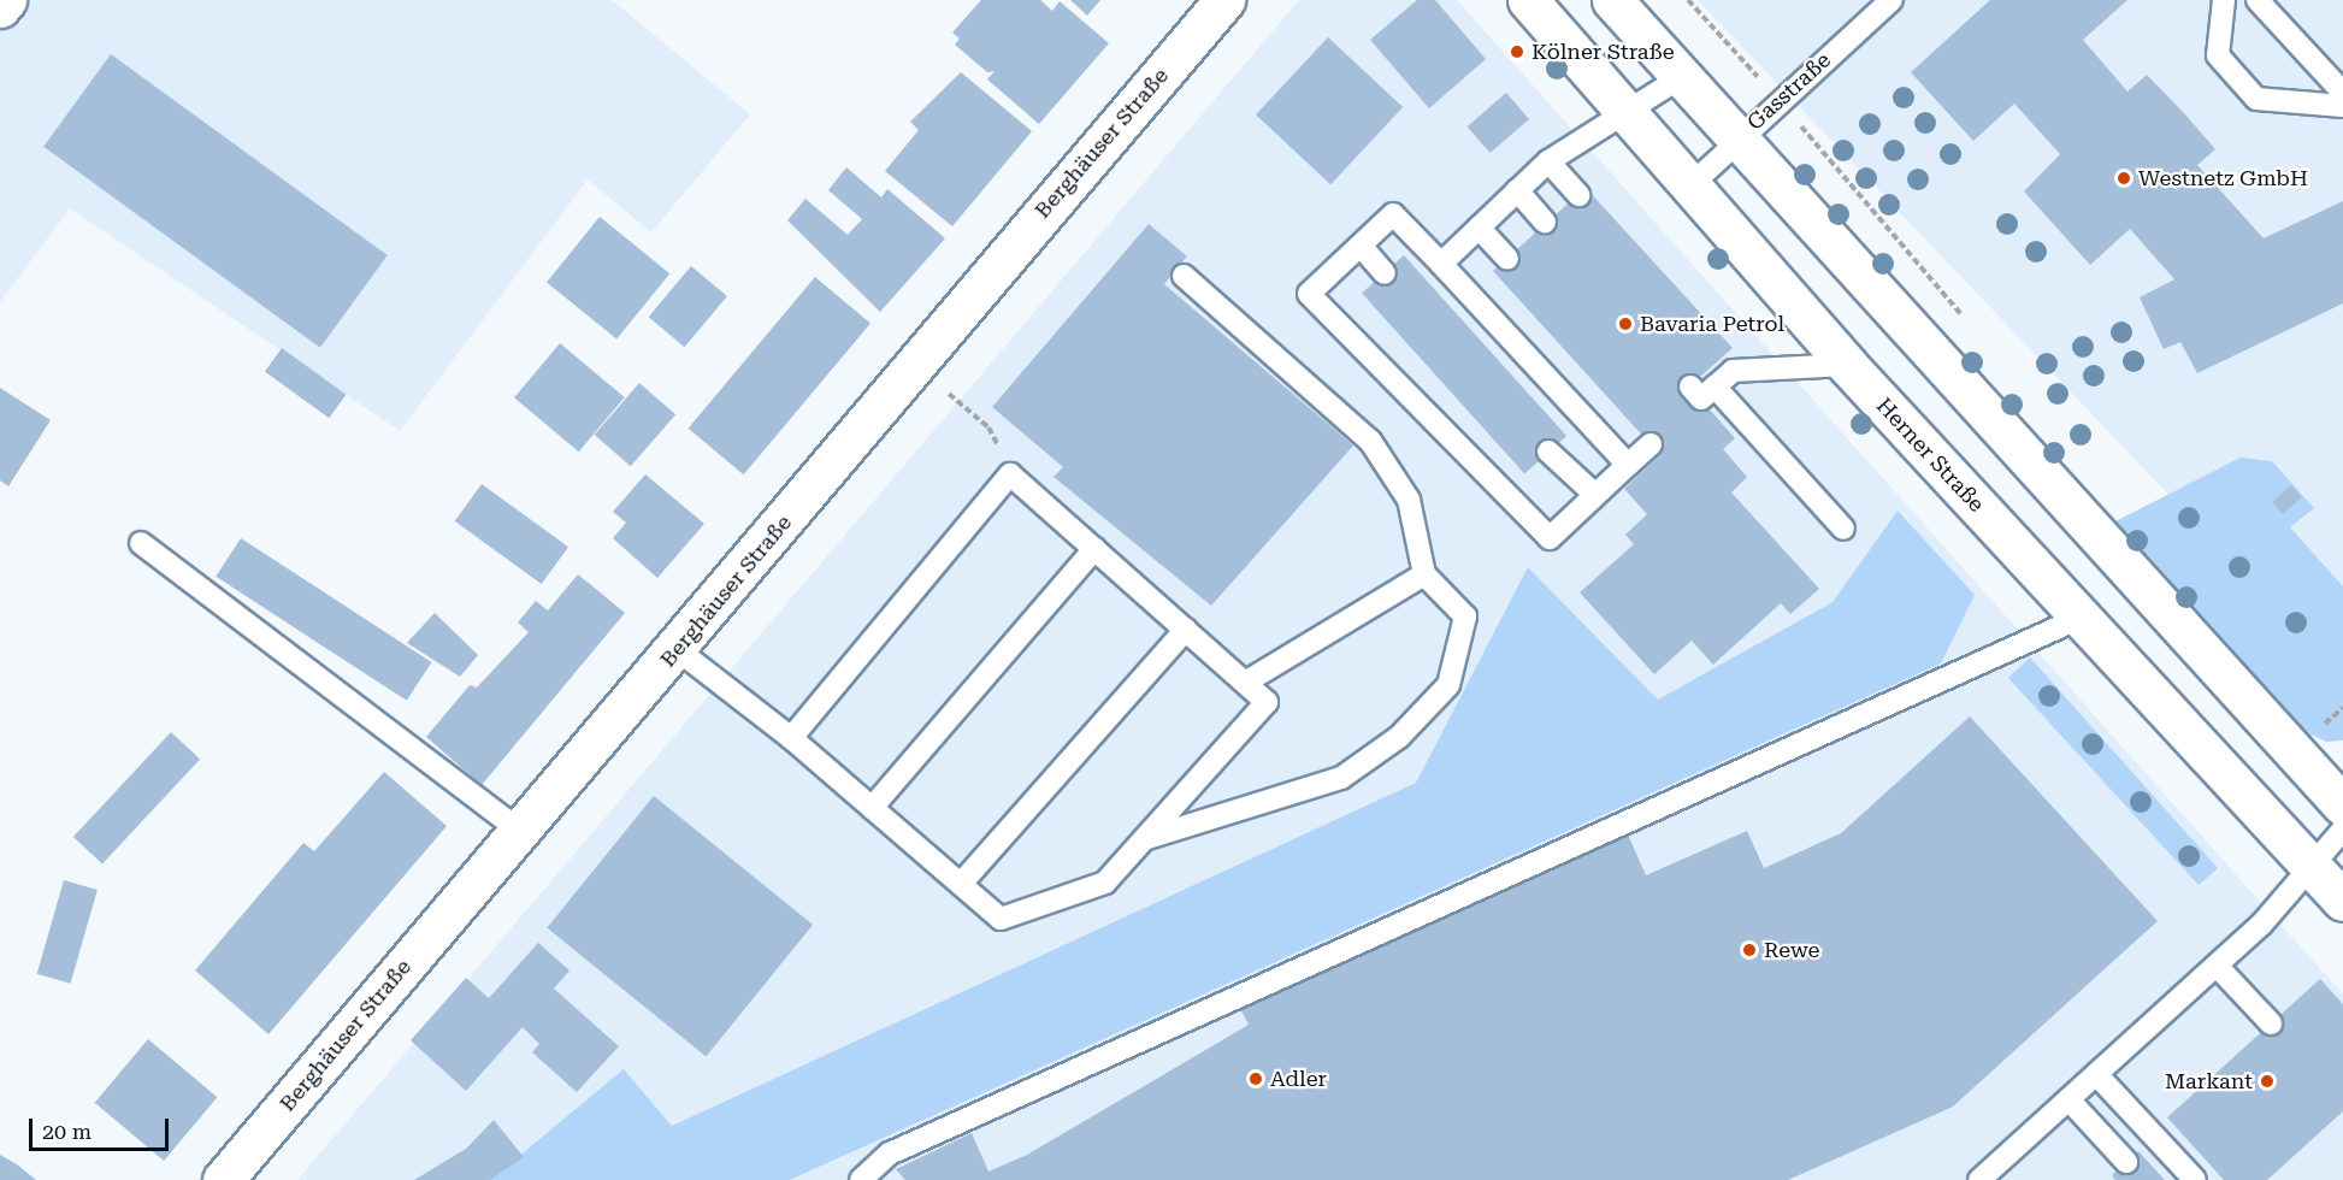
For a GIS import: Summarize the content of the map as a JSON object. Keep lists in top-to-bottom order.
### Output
{
  "streets": {
    "main road": ["Berghäuser Straße", "Herner Straße"],
    "lane": ["Gasstraße"]
  },
  "crossings": [
    ["Gasstraße", "Herner Straße"]
  ],
  "places": [
    "Kölner Straße",
    "Westnetz GmbH",
    "Bavaria Petrol",
    "Rewe",
    "Adler",
    "Markant"
  ],
  "scale_bar": "20 m"
}
